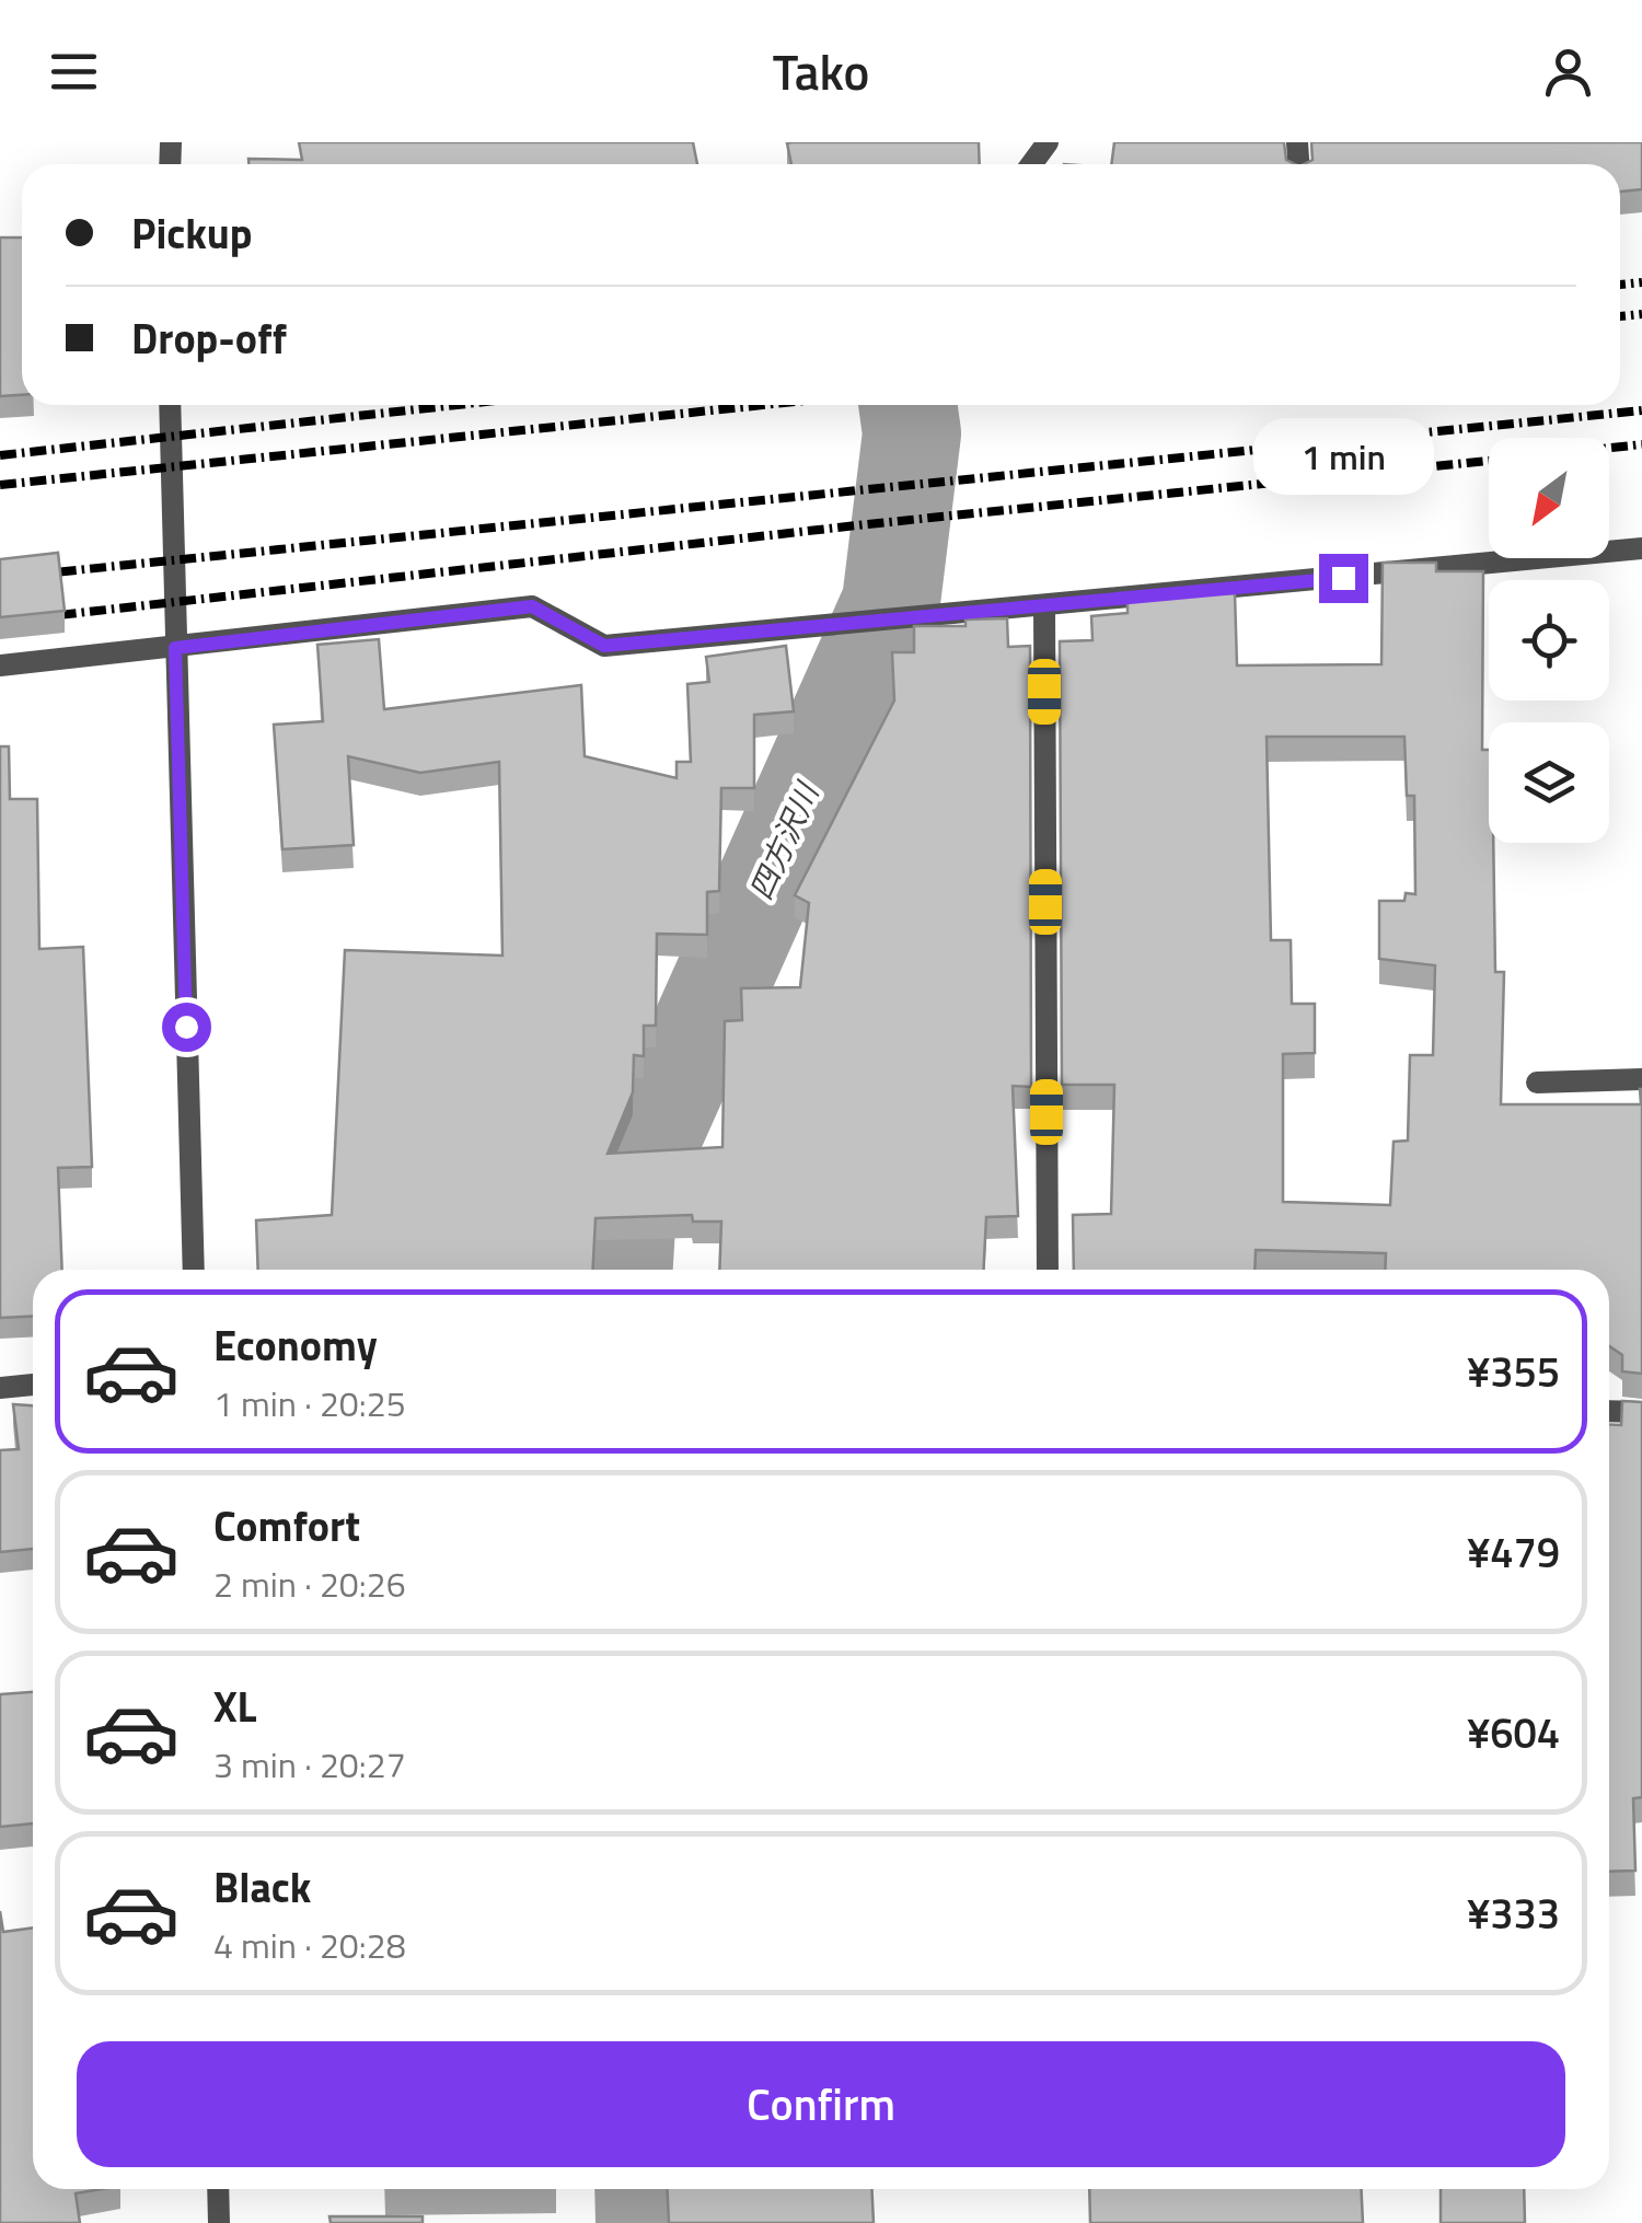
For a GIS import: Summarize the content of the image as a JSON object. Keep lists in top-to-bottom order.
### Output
{
  "water": ["四方沢川"],
  "north": "bottom left",
  "page": {
    "header": "Tako",
    "banner": ["Pickup", "Drop-off"],
    "bubble": "1 min",
    "list": [
      {
        "name": "Economy",
        "note": "1 min · 20:25",
        "value": "¥355"
      },
      {
        "name": "Comfort",
        "note": "2 min · 20:26",
        "value": "¥479"
      },
      {
        "name": "XL",
        "note": "3 min · 20:27",
        "value": "¥604"
      },
      {
        "name": "Black",
        "note": "4 min · 20:28",
        "value": "¥333"
      }
    ],
    "buttons": "Confirm"
  }
}
